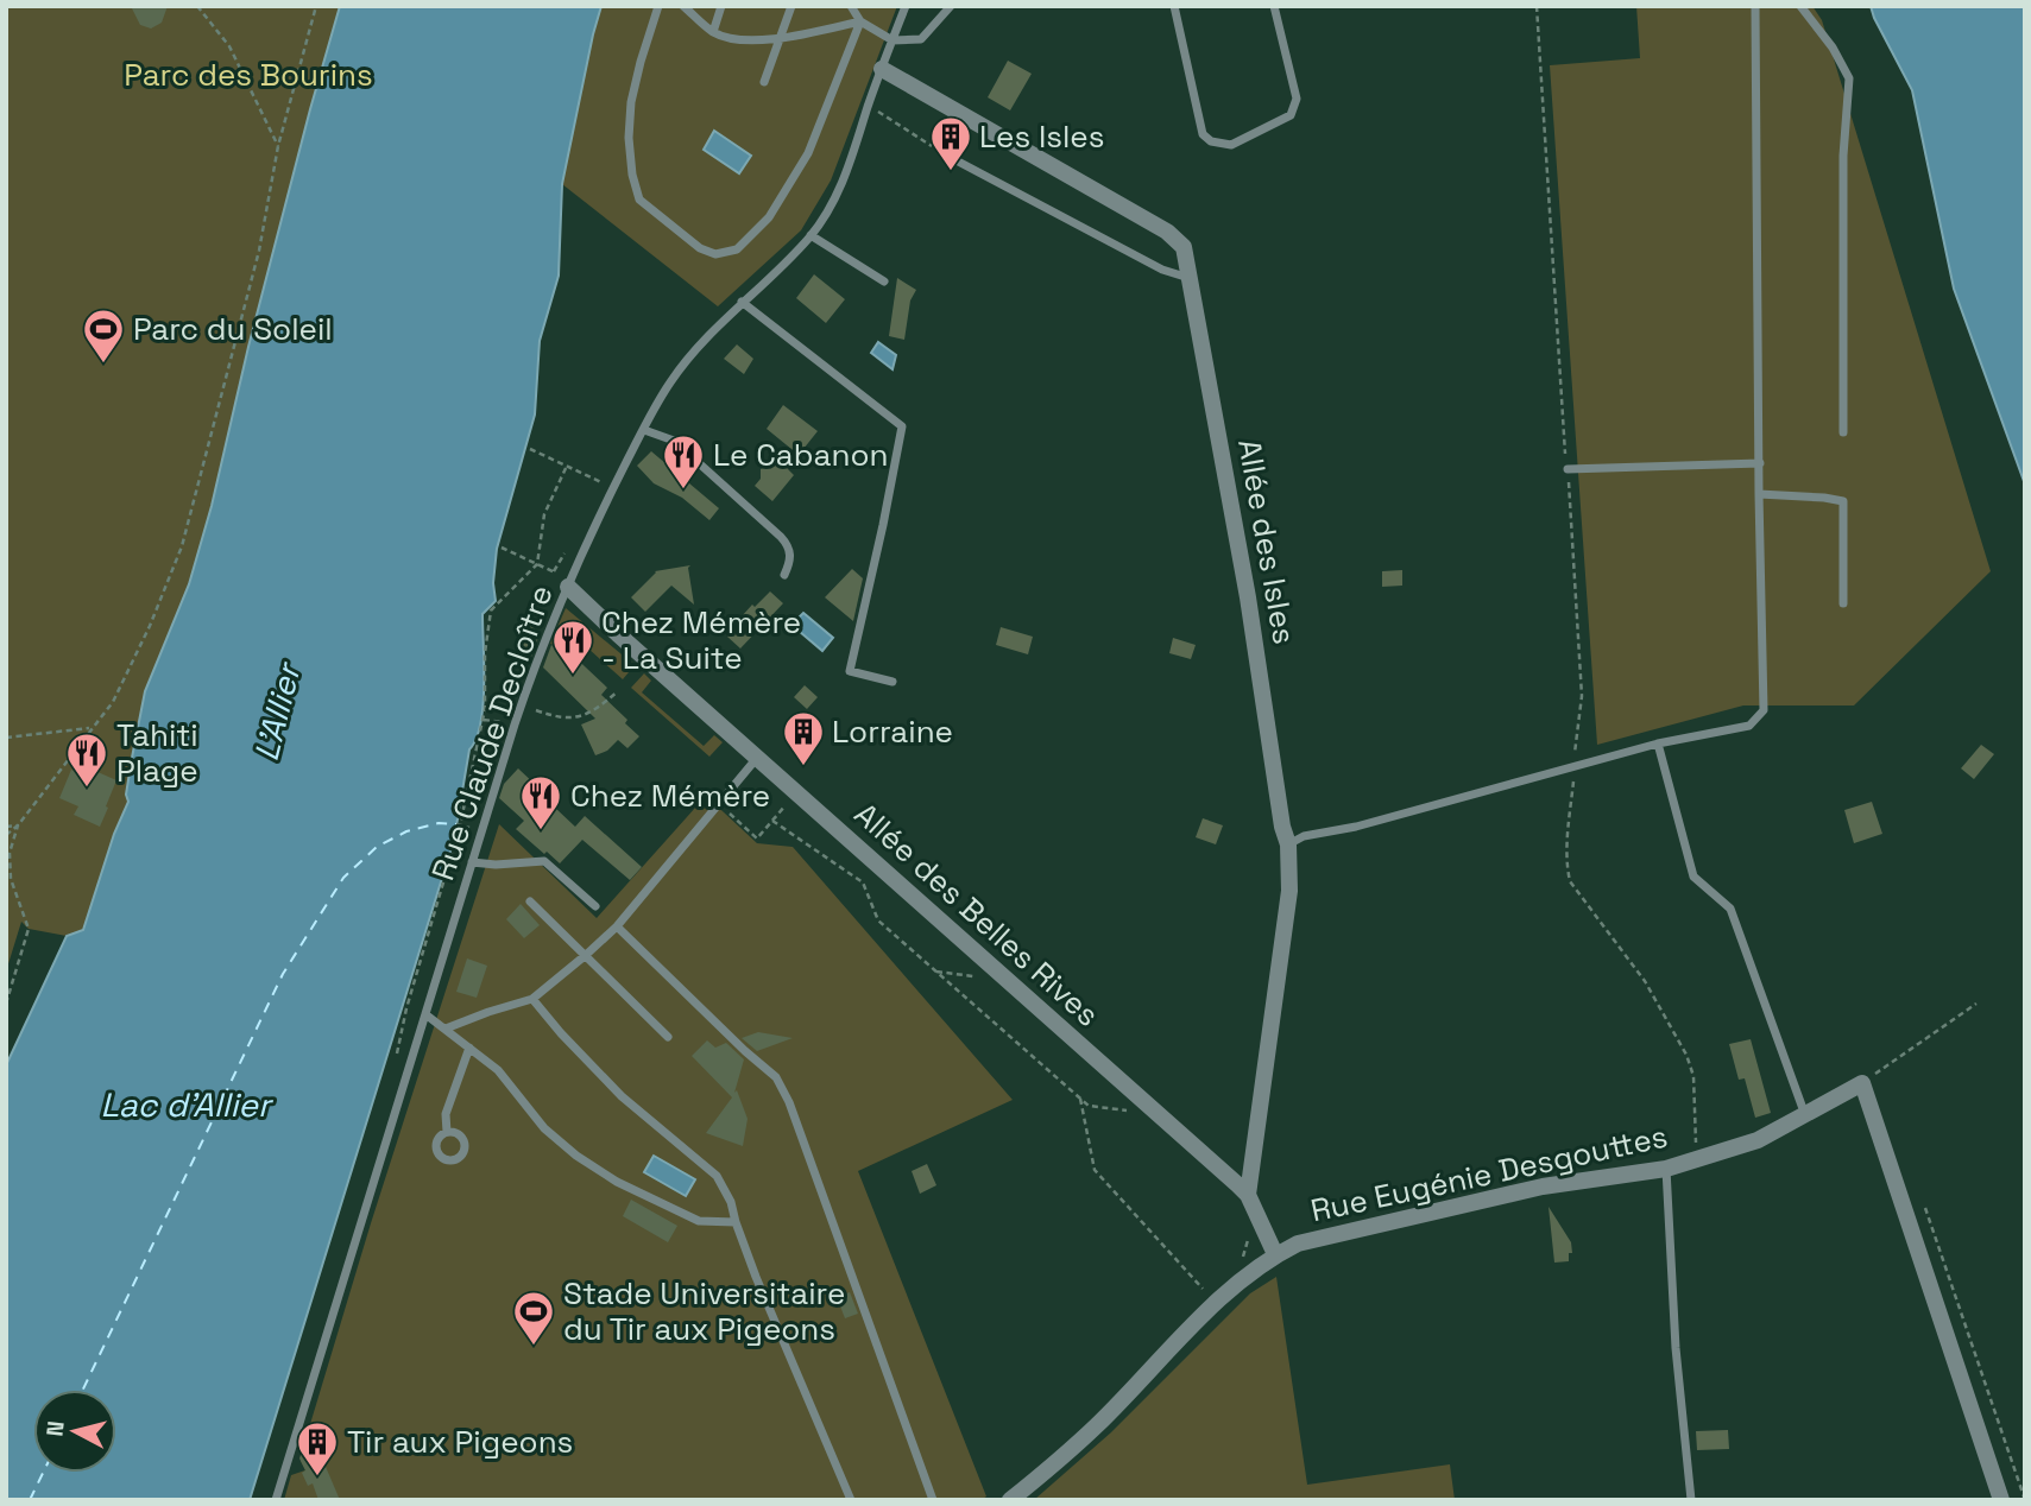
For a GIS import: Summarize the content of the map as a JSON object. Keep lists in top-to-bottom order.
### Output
{
  "streets": {
    "street": ["Allée des Isles", "Allée des Belles Rives", "Rue Eugénie Desgouttes"],
    "lane": ["Rue Claude Decloître"]
  },
  "crossings": [
    ["Allée des Isles", "Rue Claude Decloître"],
    ["Allée des Isles", "Allée des Belles Rives"],
    ["Rue Claude Decloître", "Allée des Belles Rives"],
    ["Allée des Belles Rives", "Rue Eugénie Desgouttes"]
  ],
  "water": ["L'Allier", "Lac d'Allier"],
  "parks": ["Parc des Bourins"],
  "places": {
    "building": ["Les Isles", "Lorraine", "Tir aux Pigeons"],
    "sports": ["Parc du Soleil", "Stade Universitaire du Tir aux Pigeons"],
    "restaurant": [
      "Le Cabanon",
      "Chez Mémère - La Suite",
      "Tahiti Plage",
      "Chez Mémère"
    ]
  },
  "north": "left"
}
